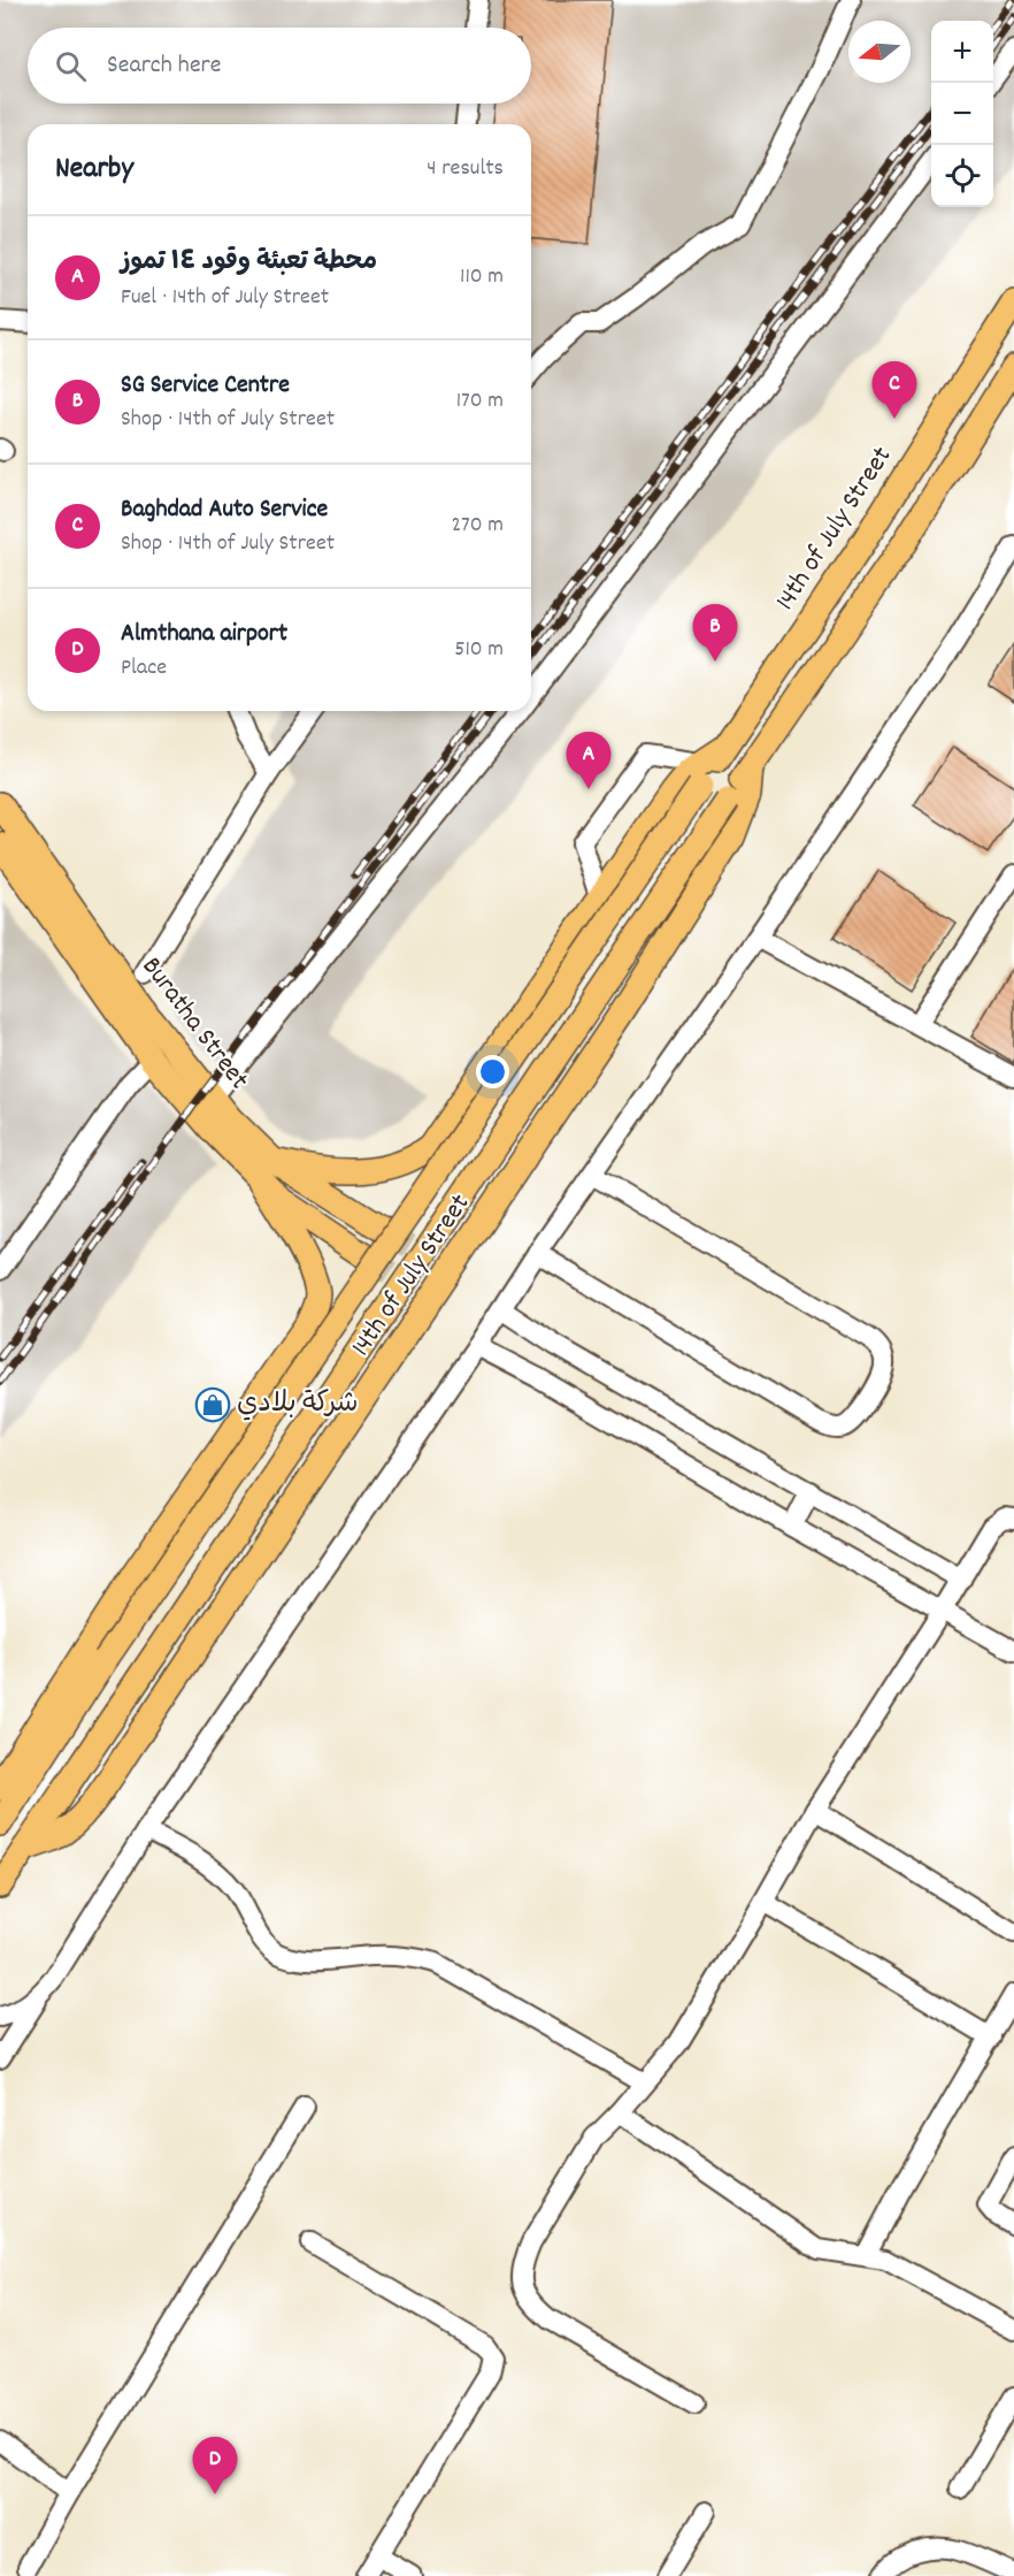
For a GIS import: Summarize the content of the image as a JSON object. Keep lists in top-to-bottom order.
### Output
{
  "streets": {
    "main road": ["14th of July Street", "Buratha Street"]
  },
  "places": {
    "shop": ["شركة بلادي"]
  },
  "north": "left",
  "page": {
    "map_buttons": ["+", "−"],
    "search": "Search here",
    "heading": ["Nearby", "4 results"],
    "list": [
      {
        "mark": "A",
        "name": "محطة تعبئة وقود ١٤ تموز",
        "note": "Fuel · 14th of July Street",
        "value": "110 m"
      },
      {
        "mark": "B",
        "name": "SG Service Centre",
        "note": "Shop · 14th of July Street",
        "value": "170 m"
      },
      {
        "mark": "C",
        "name": "Baghdad Auto Service",
        "note": "Shop · 14th of July Street",
        "value": "270 m"
      },
      {
        "mark": "D",
        "name": "Almthana airport",
        "note": "Place",
        "value": "510 m"
      }
    ],
    "pins": [
      "C",
      "B",
      "A",
      "D"
    ]
  }
}
